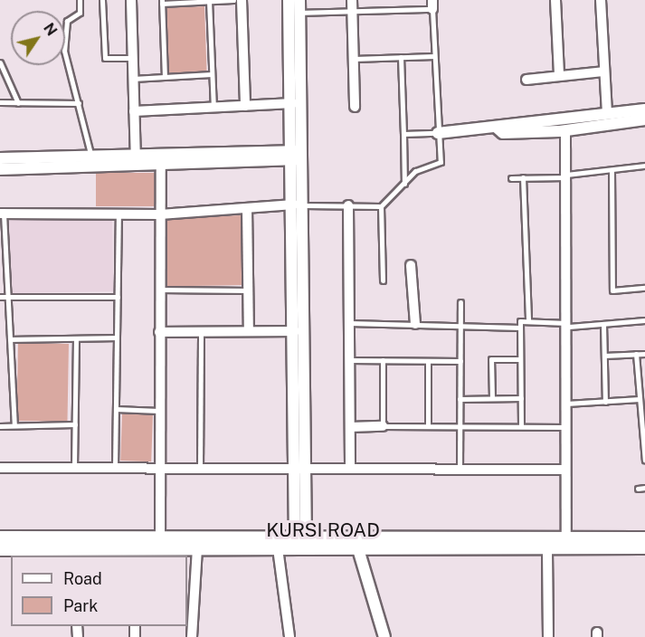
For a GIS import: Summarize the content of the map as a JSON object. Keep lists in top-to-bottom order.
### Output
{
  "streets": {
    "main road": ["KURSI ROAD"]
  },
  "legend": ["Road", "Park"],
  "north": "top right"
}
